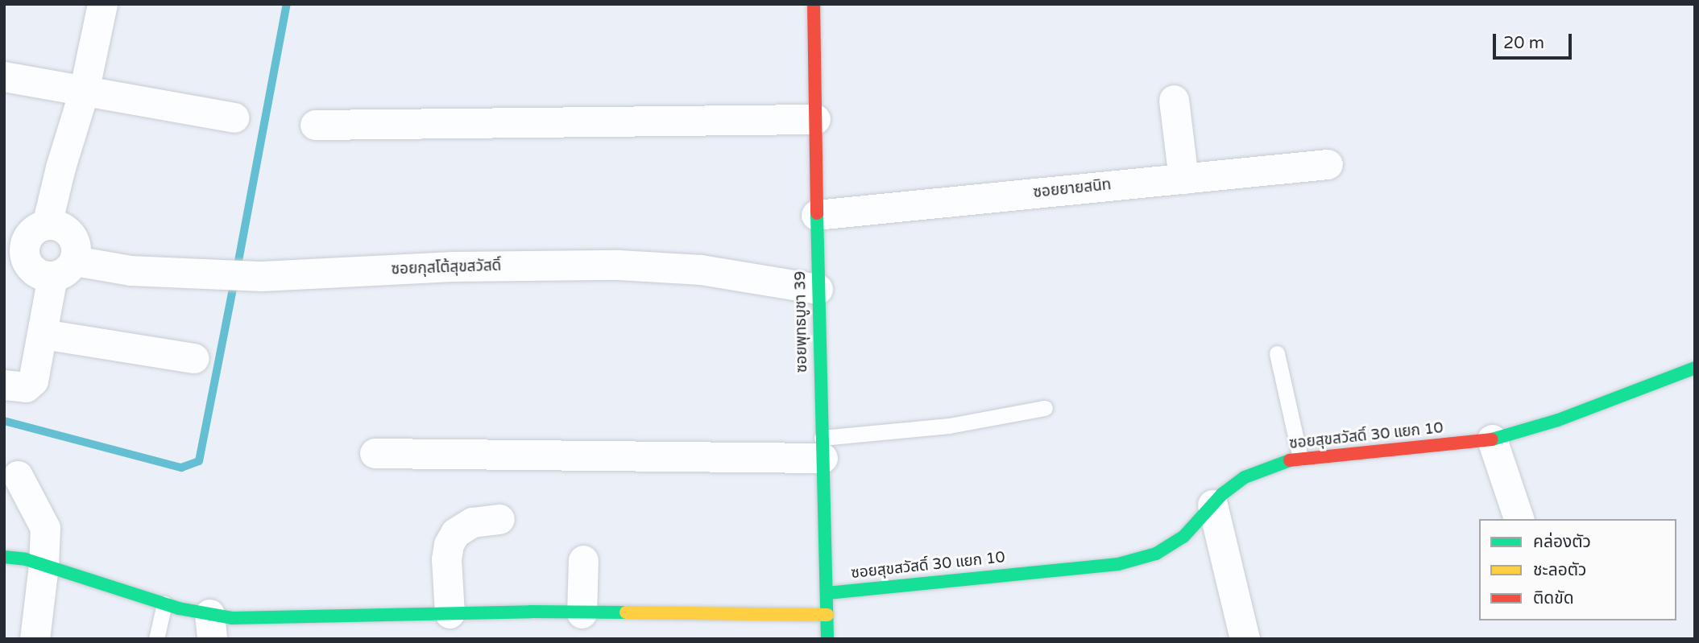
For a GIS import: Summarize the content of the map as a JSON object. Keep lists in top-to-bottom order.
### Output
{
  "streets": {
    "street": [
      "ซอยยายสนิท",
      "ซอยกุสโต้สุขสวัสดิ์",
      "ซอยพุทธบูชา 39",
      "ซอยสุขสวัสดิ์ 30 แยก 10"
    ]
  },
  "crossings": [
    ["ซอยยายสนิท", "ซอยพุทธบูชา 39"],
    ["ซอยกุสโต้สุขสวัสดิ์", "ซอยพุทธบูชา 39"],
    ["ซอยพุทธบูชา 39", "ซอยสุขสวัสดิ์ 30 แยก 10"]
  ],
  "legend": ["คล่องตัว", "ชะลอตัว", "ติดขัด"],
  "scale_bar": "20 m"
}
